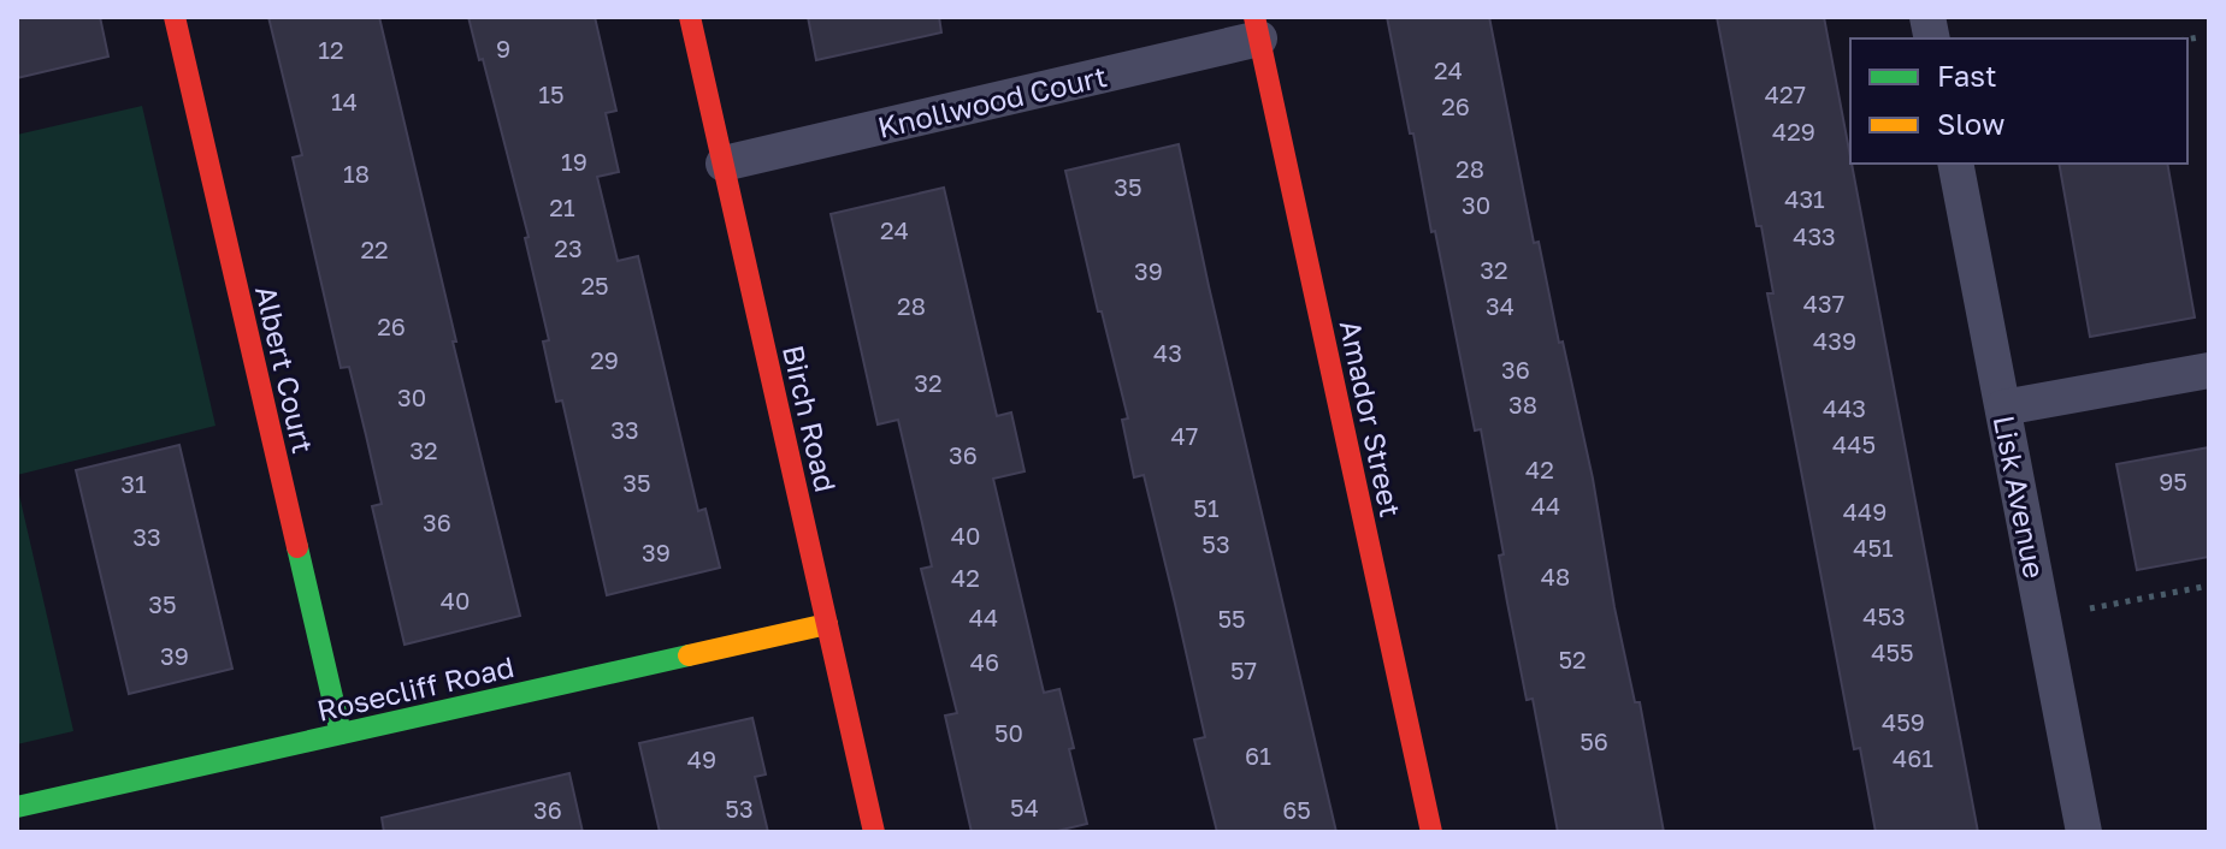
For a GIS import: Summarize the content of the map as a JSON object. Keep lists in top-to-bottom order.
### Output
{
  "streets": {
    "street": [
      "Knollwood Court",
      "Albert Court",
      "Birch Road",
      "Amador Street",
      "Lisk Avenue",
      "Rosecliff Road"
    ]
  },
  "crossings": [
    ["Knollwood Court", "Birch Road"],
    ["Knollwood Court", "Amador Street"],
    ["Albert Court", "Rosecliff Road"],
    ["Birch Road", "Rosecliff Road"]
  ],
  "house_numbers": [
    "9",
    "12",
    "24",
    "15",
    "427",
    "14",
    "26",
    "429",
    "19",
    "28",
    "18",
    "35",
    "431",
    "30",
    "21",
    "24",
    "433",
    "23",
    "22",
    "32",
    "39",
    "25",
    "437",
    "28",
    "34",
    "26",
    "439",
    "43",
    "29",
    "36",
    "32",
    "30",
    "38",
    "443",
    "33",
    "47",
    "445",
    "32",
    "36",
    "42",
    "95",
    "35",
    "31",
    "44",
    "51",
    "449",
    "36",
    "40",
    "33",
    "53",
    "451",
    "39",
    "48",
    "42",
    "40",
    "35",
    "453",
    "44",
    "55",
    "455",
    "39",
    "52",
    "46",
    "57",
    "459",
    "50",
    "56",
    "61",
    "461",
    "49",
    "54",
    "53",
    "36",
    "65"
  ],
  "legend": ["Fast", "Slow"]
}
